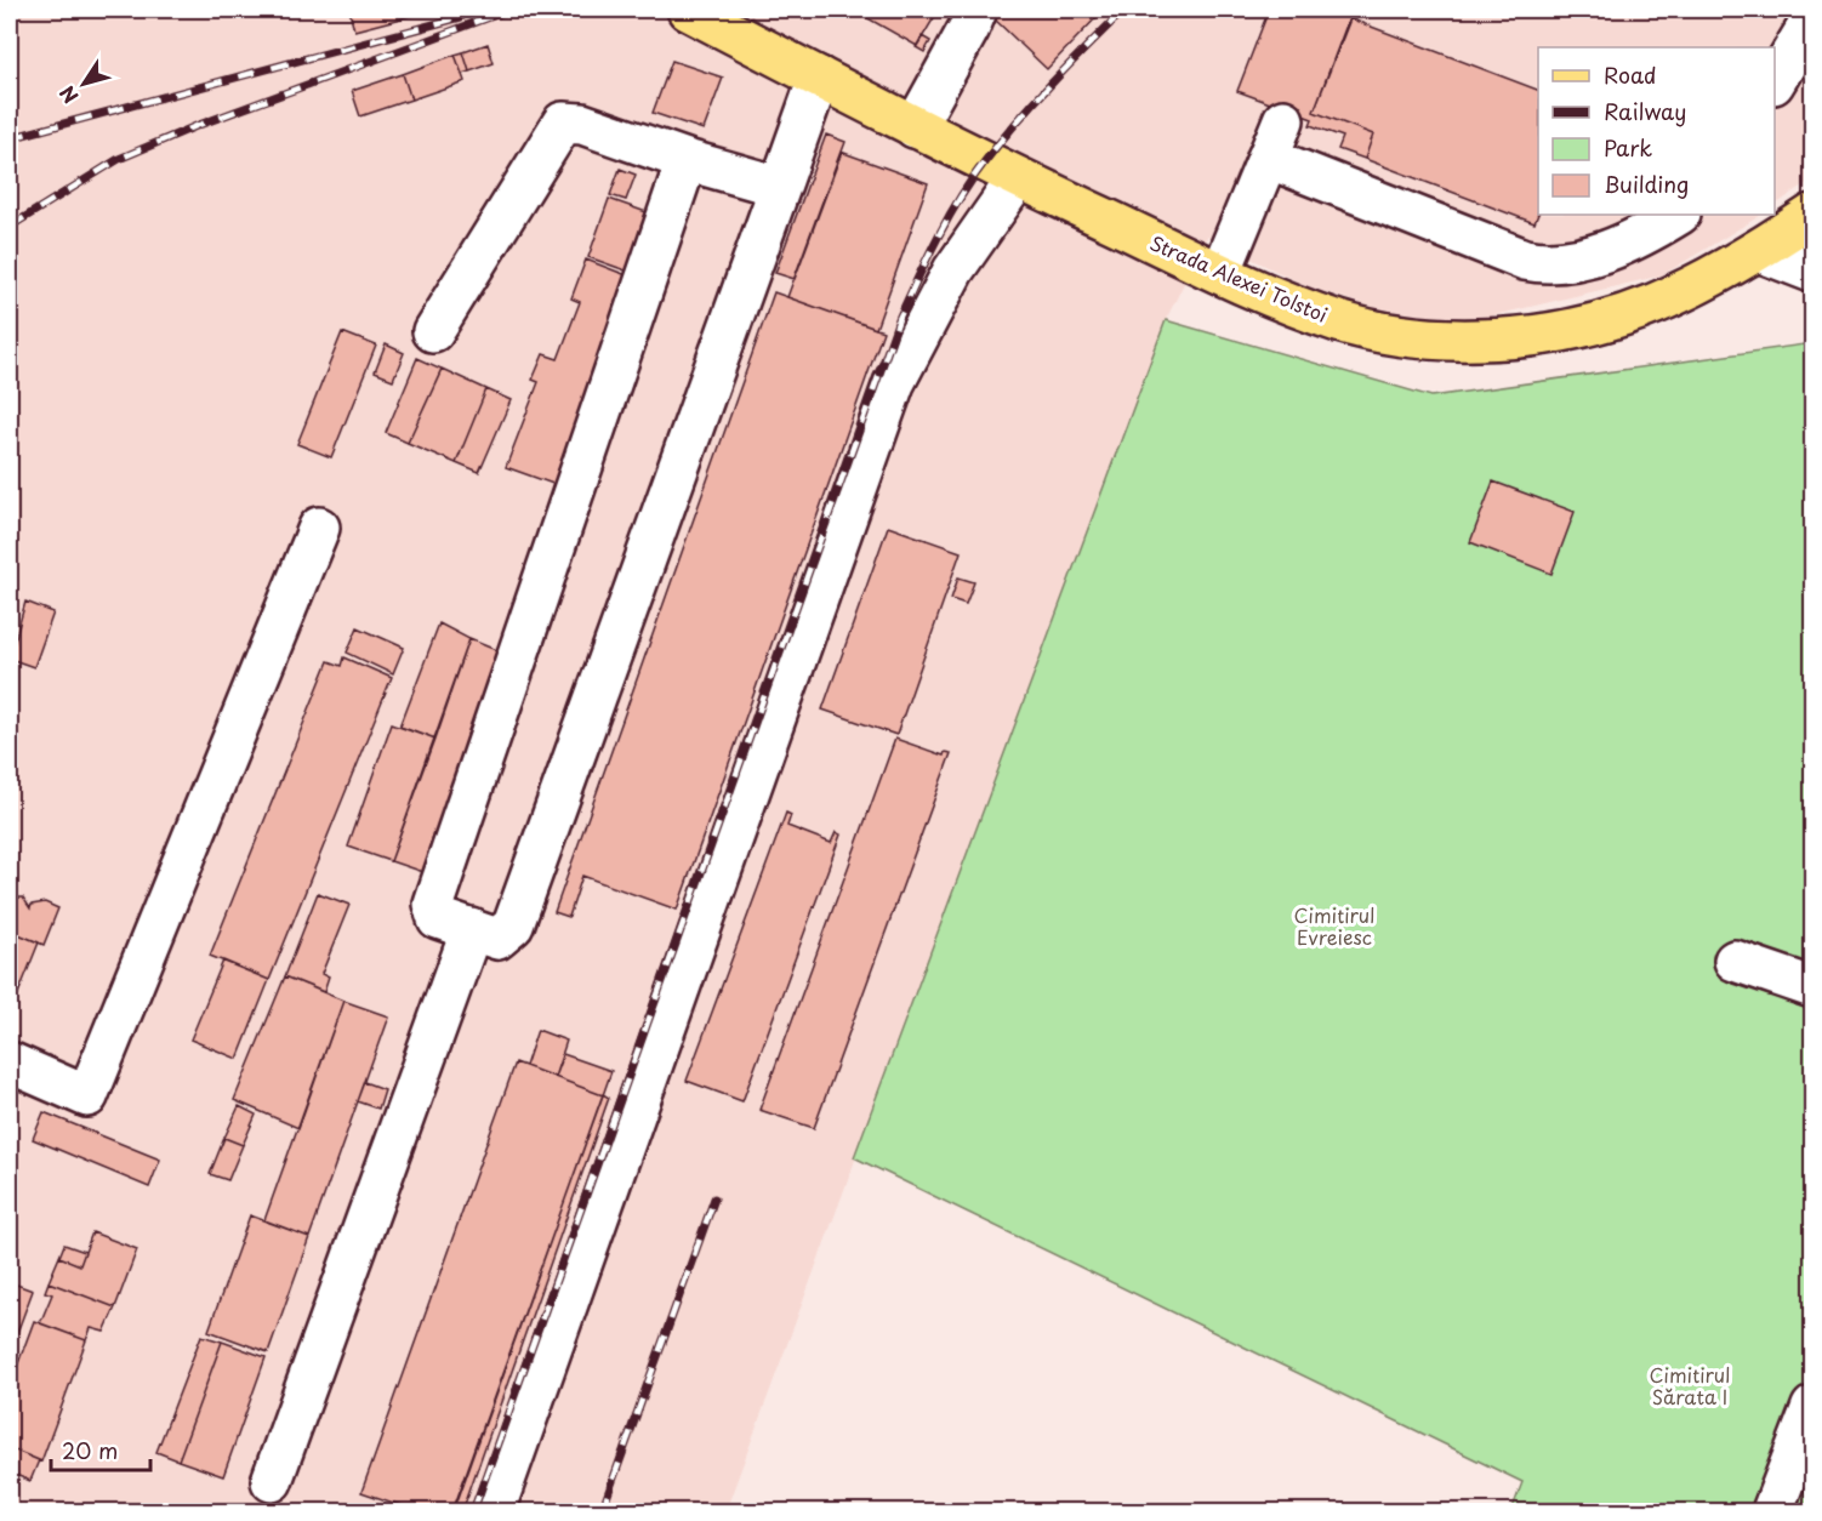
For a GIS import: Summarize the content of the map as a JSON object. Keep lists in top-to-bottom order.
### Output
{
  "streets": {
    "main road": ["Strada Alexei Tolstoi"]
  },
  "parks": ["Cimitirul Evreiesc", "Cimitirul Sărata I"],
  "legend": [
    "Road",
    "Railway",
    "Park",
    "Building"
  ],
  "scale_bar": "20 m",
  "north": "bottom left"
}
